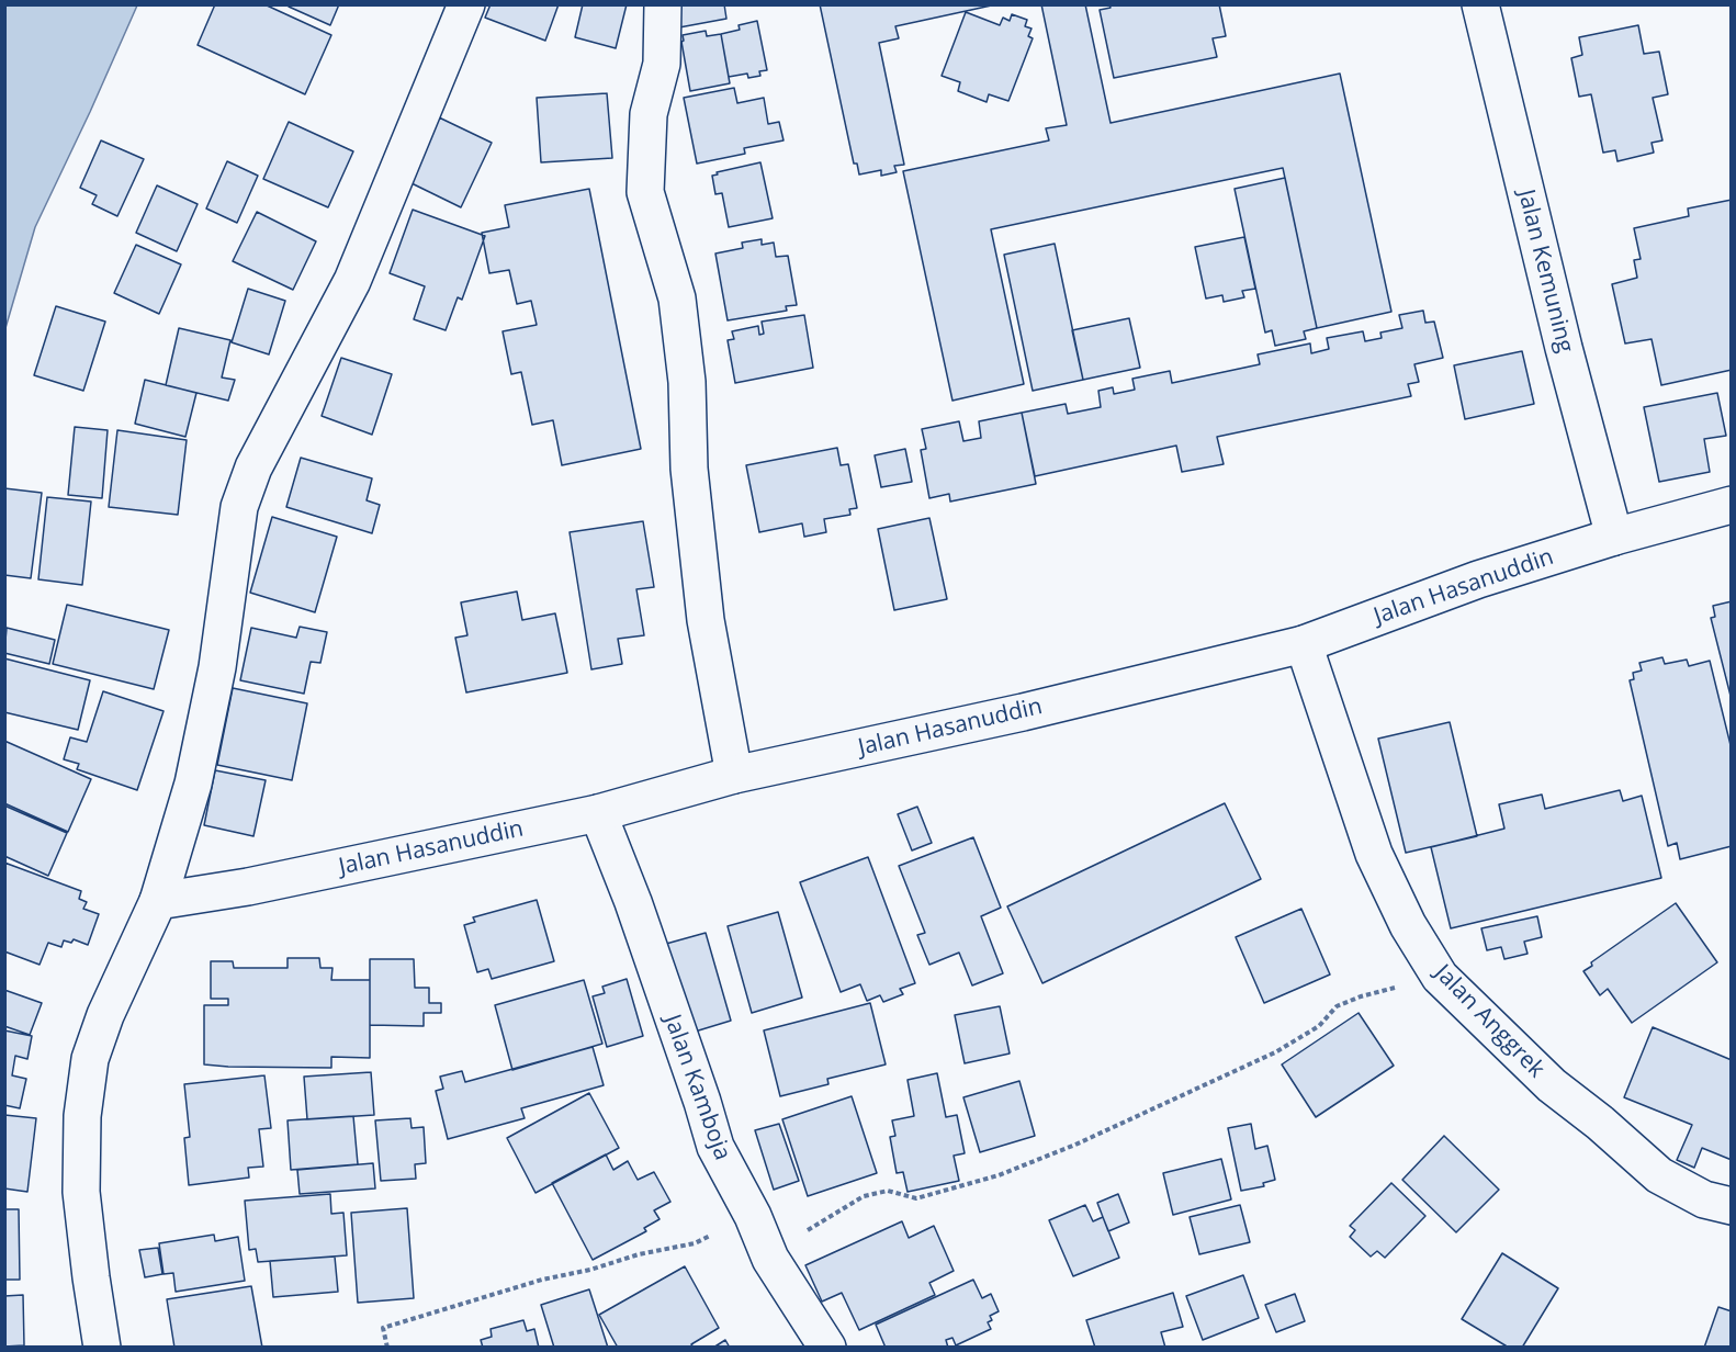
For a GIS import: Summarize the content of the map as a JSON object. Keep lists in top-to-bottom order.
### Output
{
  "streets": {
    "street": [
      "Jalan Kemuning",
      "Jalan Hasanuddin",
      "Jalan Anggrek",
      "Jalan Kamboja"
    ]
  },
  "crossings": [
    ["Jalan Kemuning", "Jalan Hasanuddin"],
    ["Jalan Hasanuddin", "Jalan Anggrek"],
    ["Jalan Hasanuddin", "Jalan Kamboja"]
  ]
}
